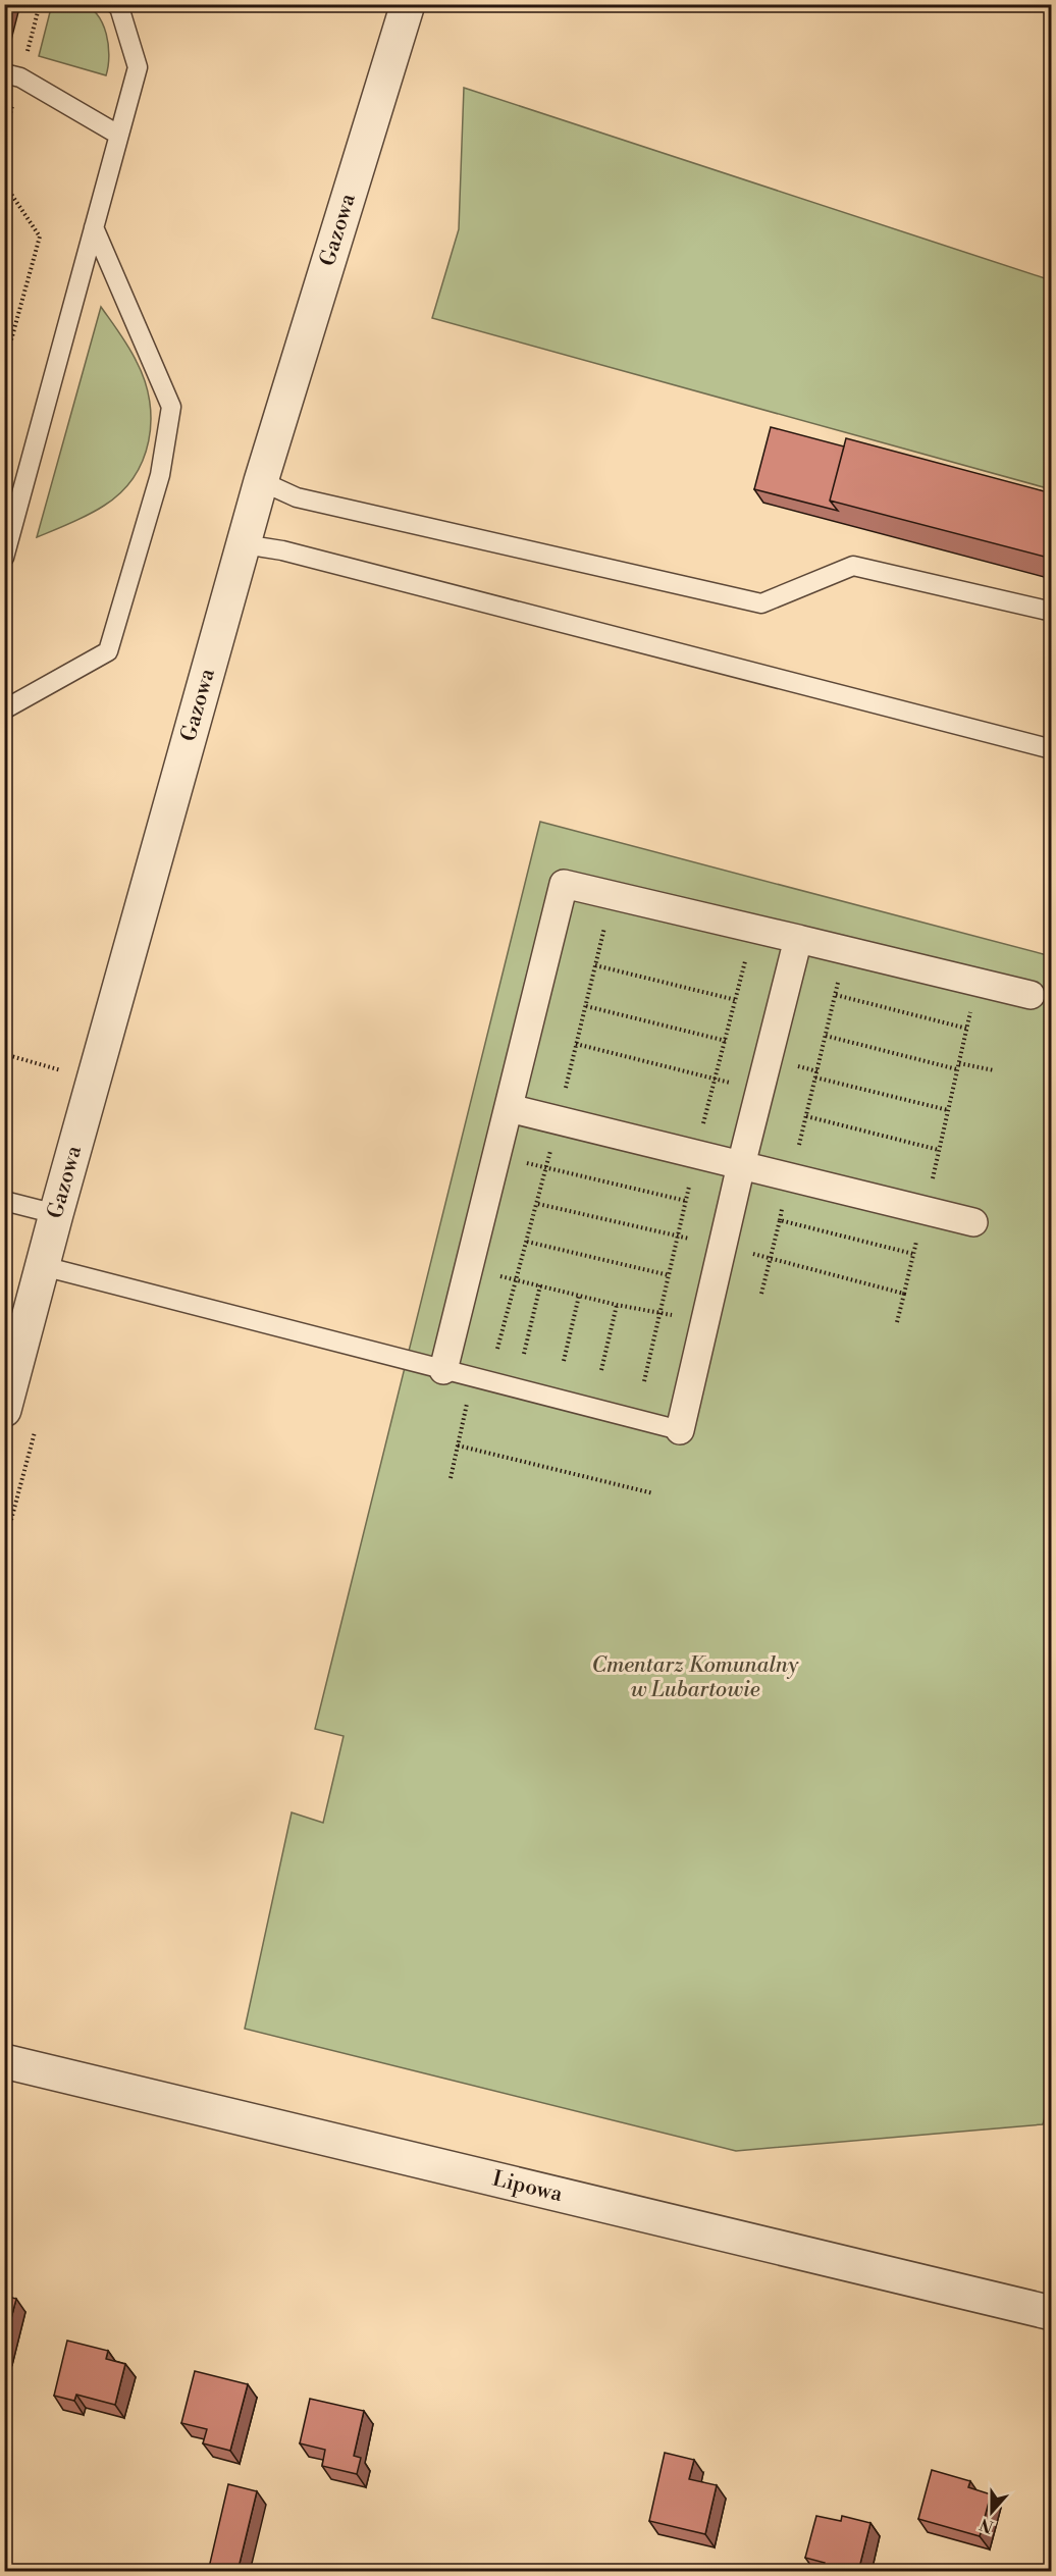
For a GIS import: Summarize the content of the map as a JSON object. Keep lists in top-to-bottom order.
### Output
{
  "streets": {
    "street": ["Gazowa", "Lipowa"]
  },
  "parks": ["Cmentarz Komunalny w Lubartowie"],
  "north": "bottom"
}
